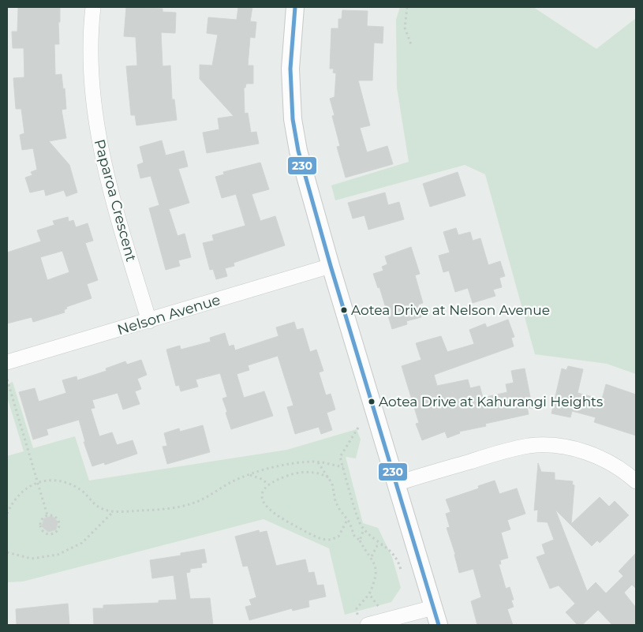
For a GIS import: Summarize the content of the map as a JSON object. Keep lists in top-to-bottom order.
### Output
{
  "streets": {
    "street": ["Paparoa Crescent", "Nelson Avenue"]
  },
  "crossings": [
    ["Paparoa Crescent", "Nelson Avenue"]
  ],
  "places": ["Aotea Drive at Nelson Avenue", "Aotea Drive at Kahurangi Heights"],
  "lines": ["transit line 230"]
}
